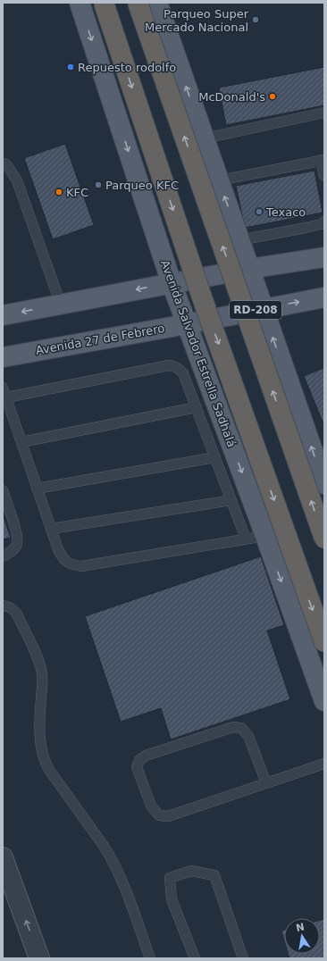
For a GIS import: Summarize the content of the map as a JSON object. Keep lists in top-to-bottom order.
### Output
{
  "streets": {
    "highway": ["Avenida Salvador Estrella Sadhalá"],
    "main road": ["RD-208", "Avenida 27 de Febrero"]
  },
  "crossings": [
    ["Avenida 27 de Febrero", "Avenida Salvador Estrella Sadhalá"]
  ],
  "places": [
    "Parqueo Super Mercado Nacional",
    "Repuesto rodolfo",
    "McDonald's",
    "Parqueo KFC",
    "KFC",
    "Texaco"
  ],
  "north": "top"
}
